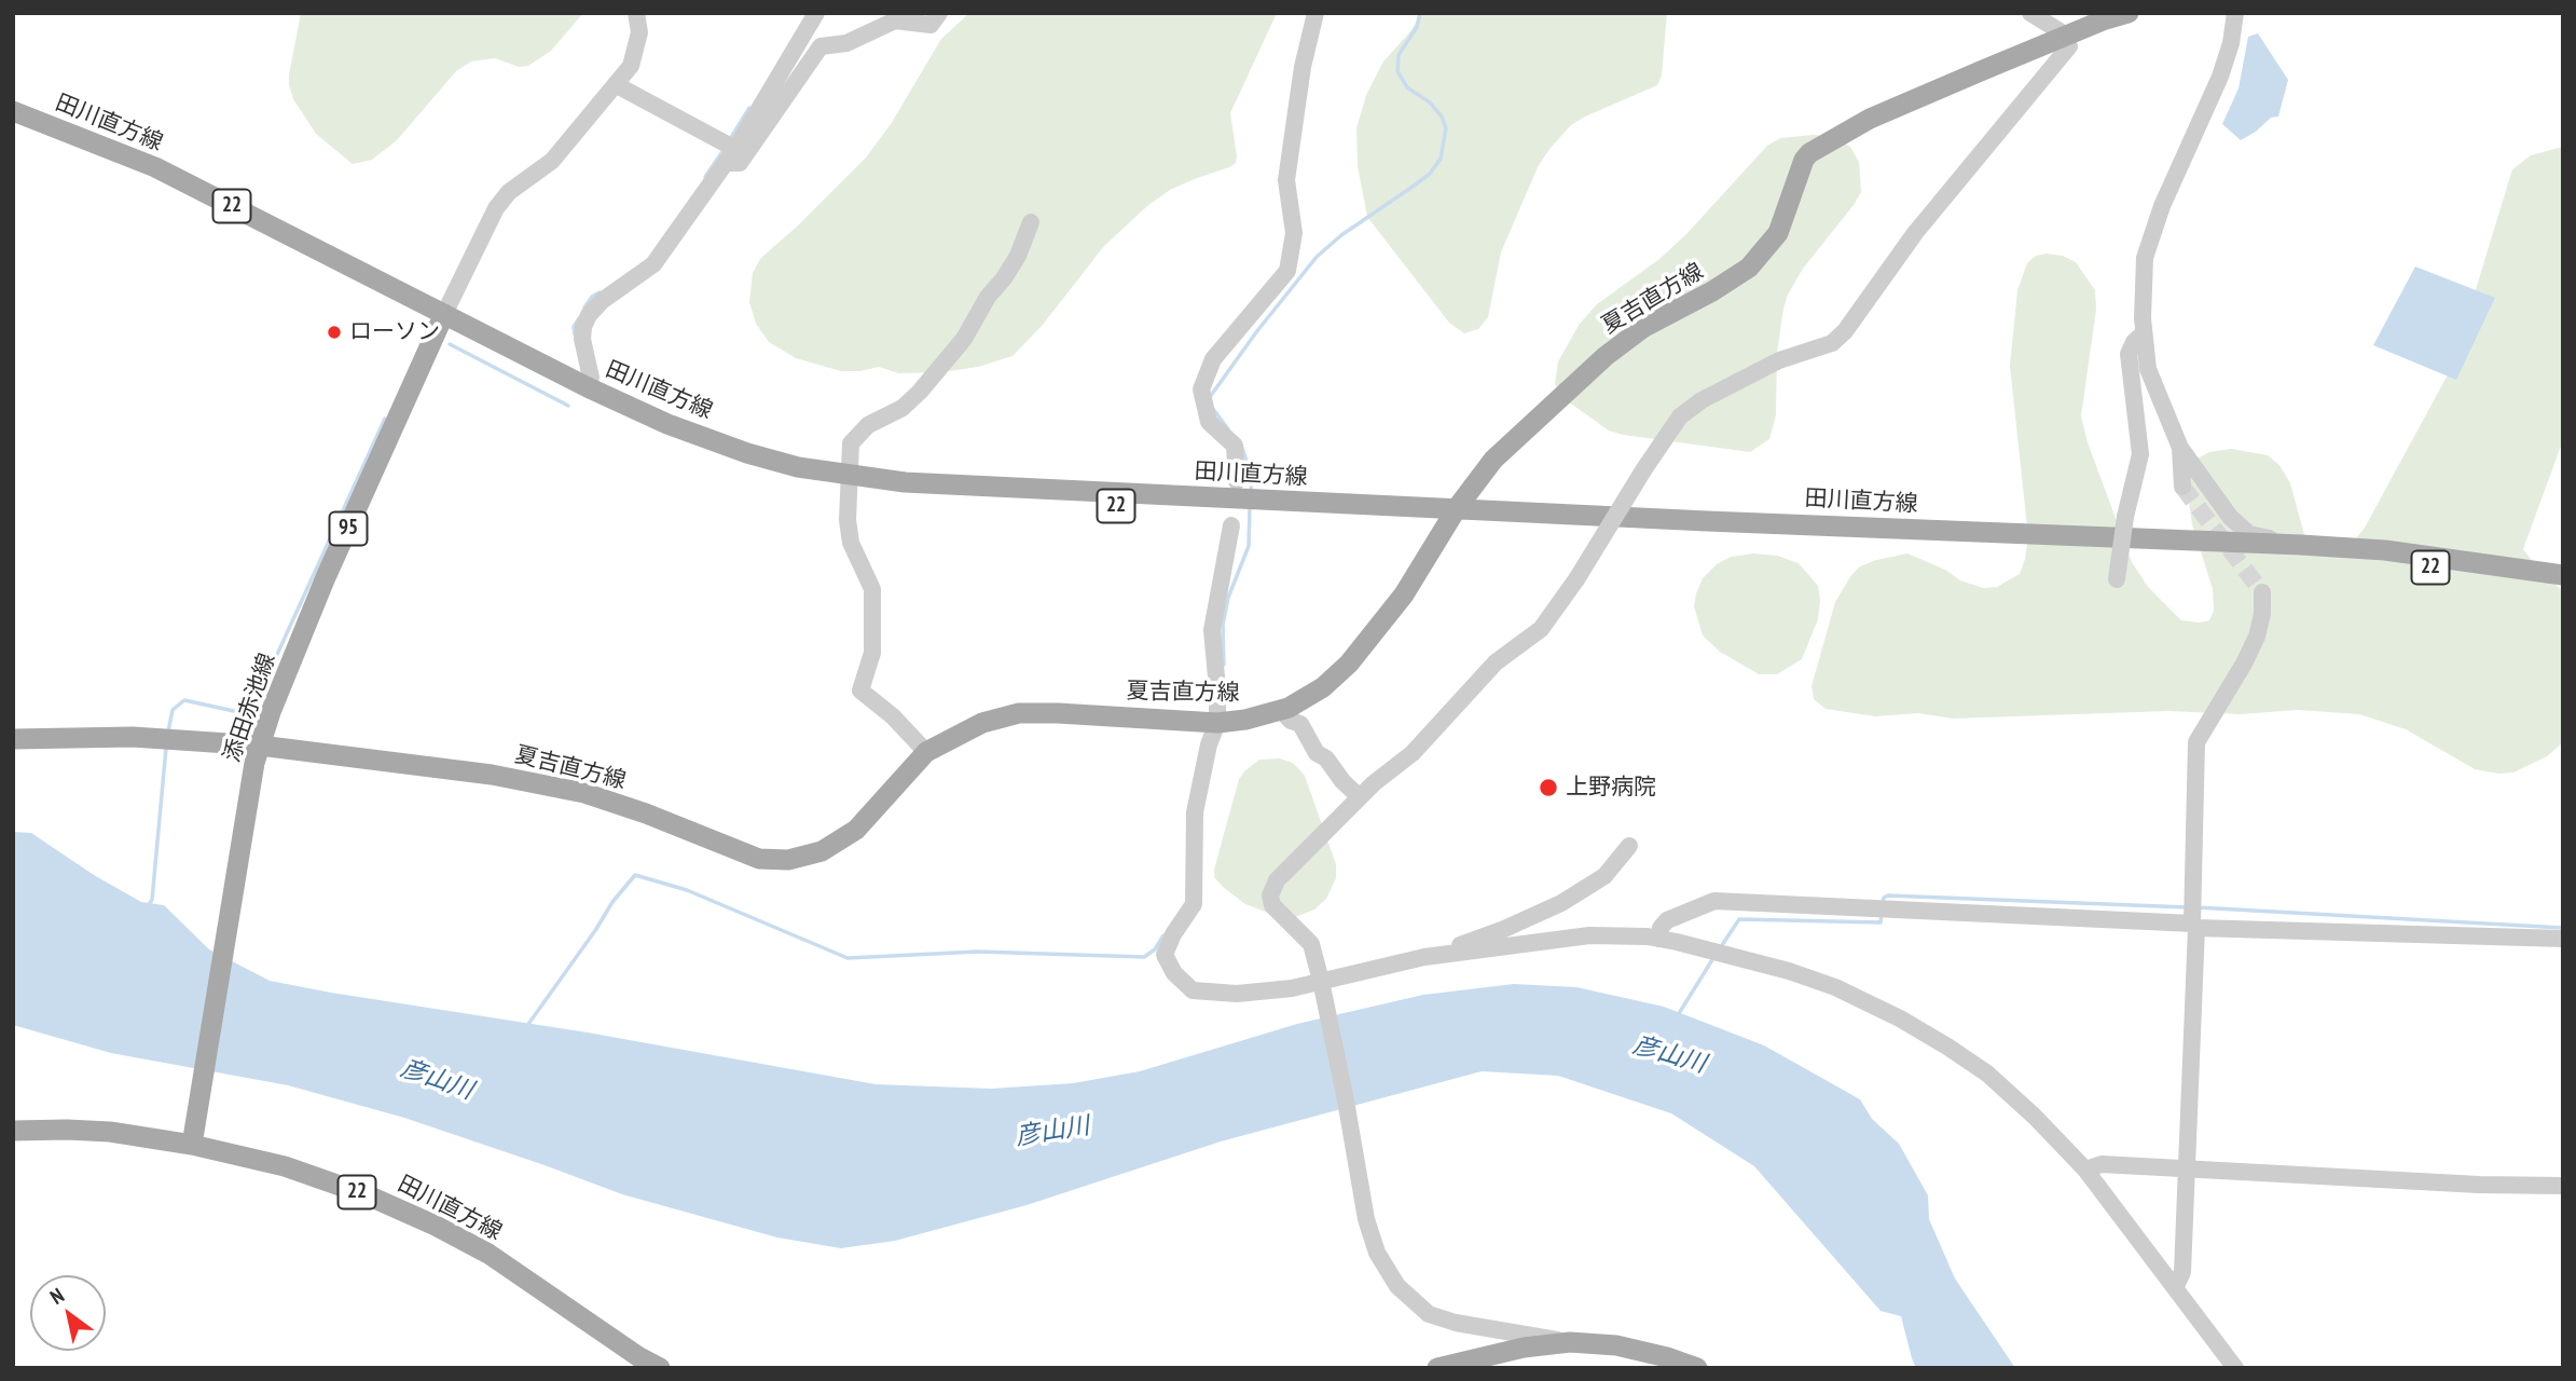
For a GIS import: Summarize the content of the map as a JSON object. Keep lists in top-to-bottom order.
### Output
{
  "streets": {
    "main road": [
      "田川直方線",
      "22",
      "夏吉直方線",
      "95",
      "添田赤池線"
    ]
  },
  "crossings": [
    ["田川直方線", "夏吉直方線"],
    ["田川直方線", "添田赤池線"],
    ["夏吉直方線", "添田赤池線"]
  ],
  "water": ["彦山川"],
  "places": ["ローソン", "上野病院"],
  "north": "top left"
}
